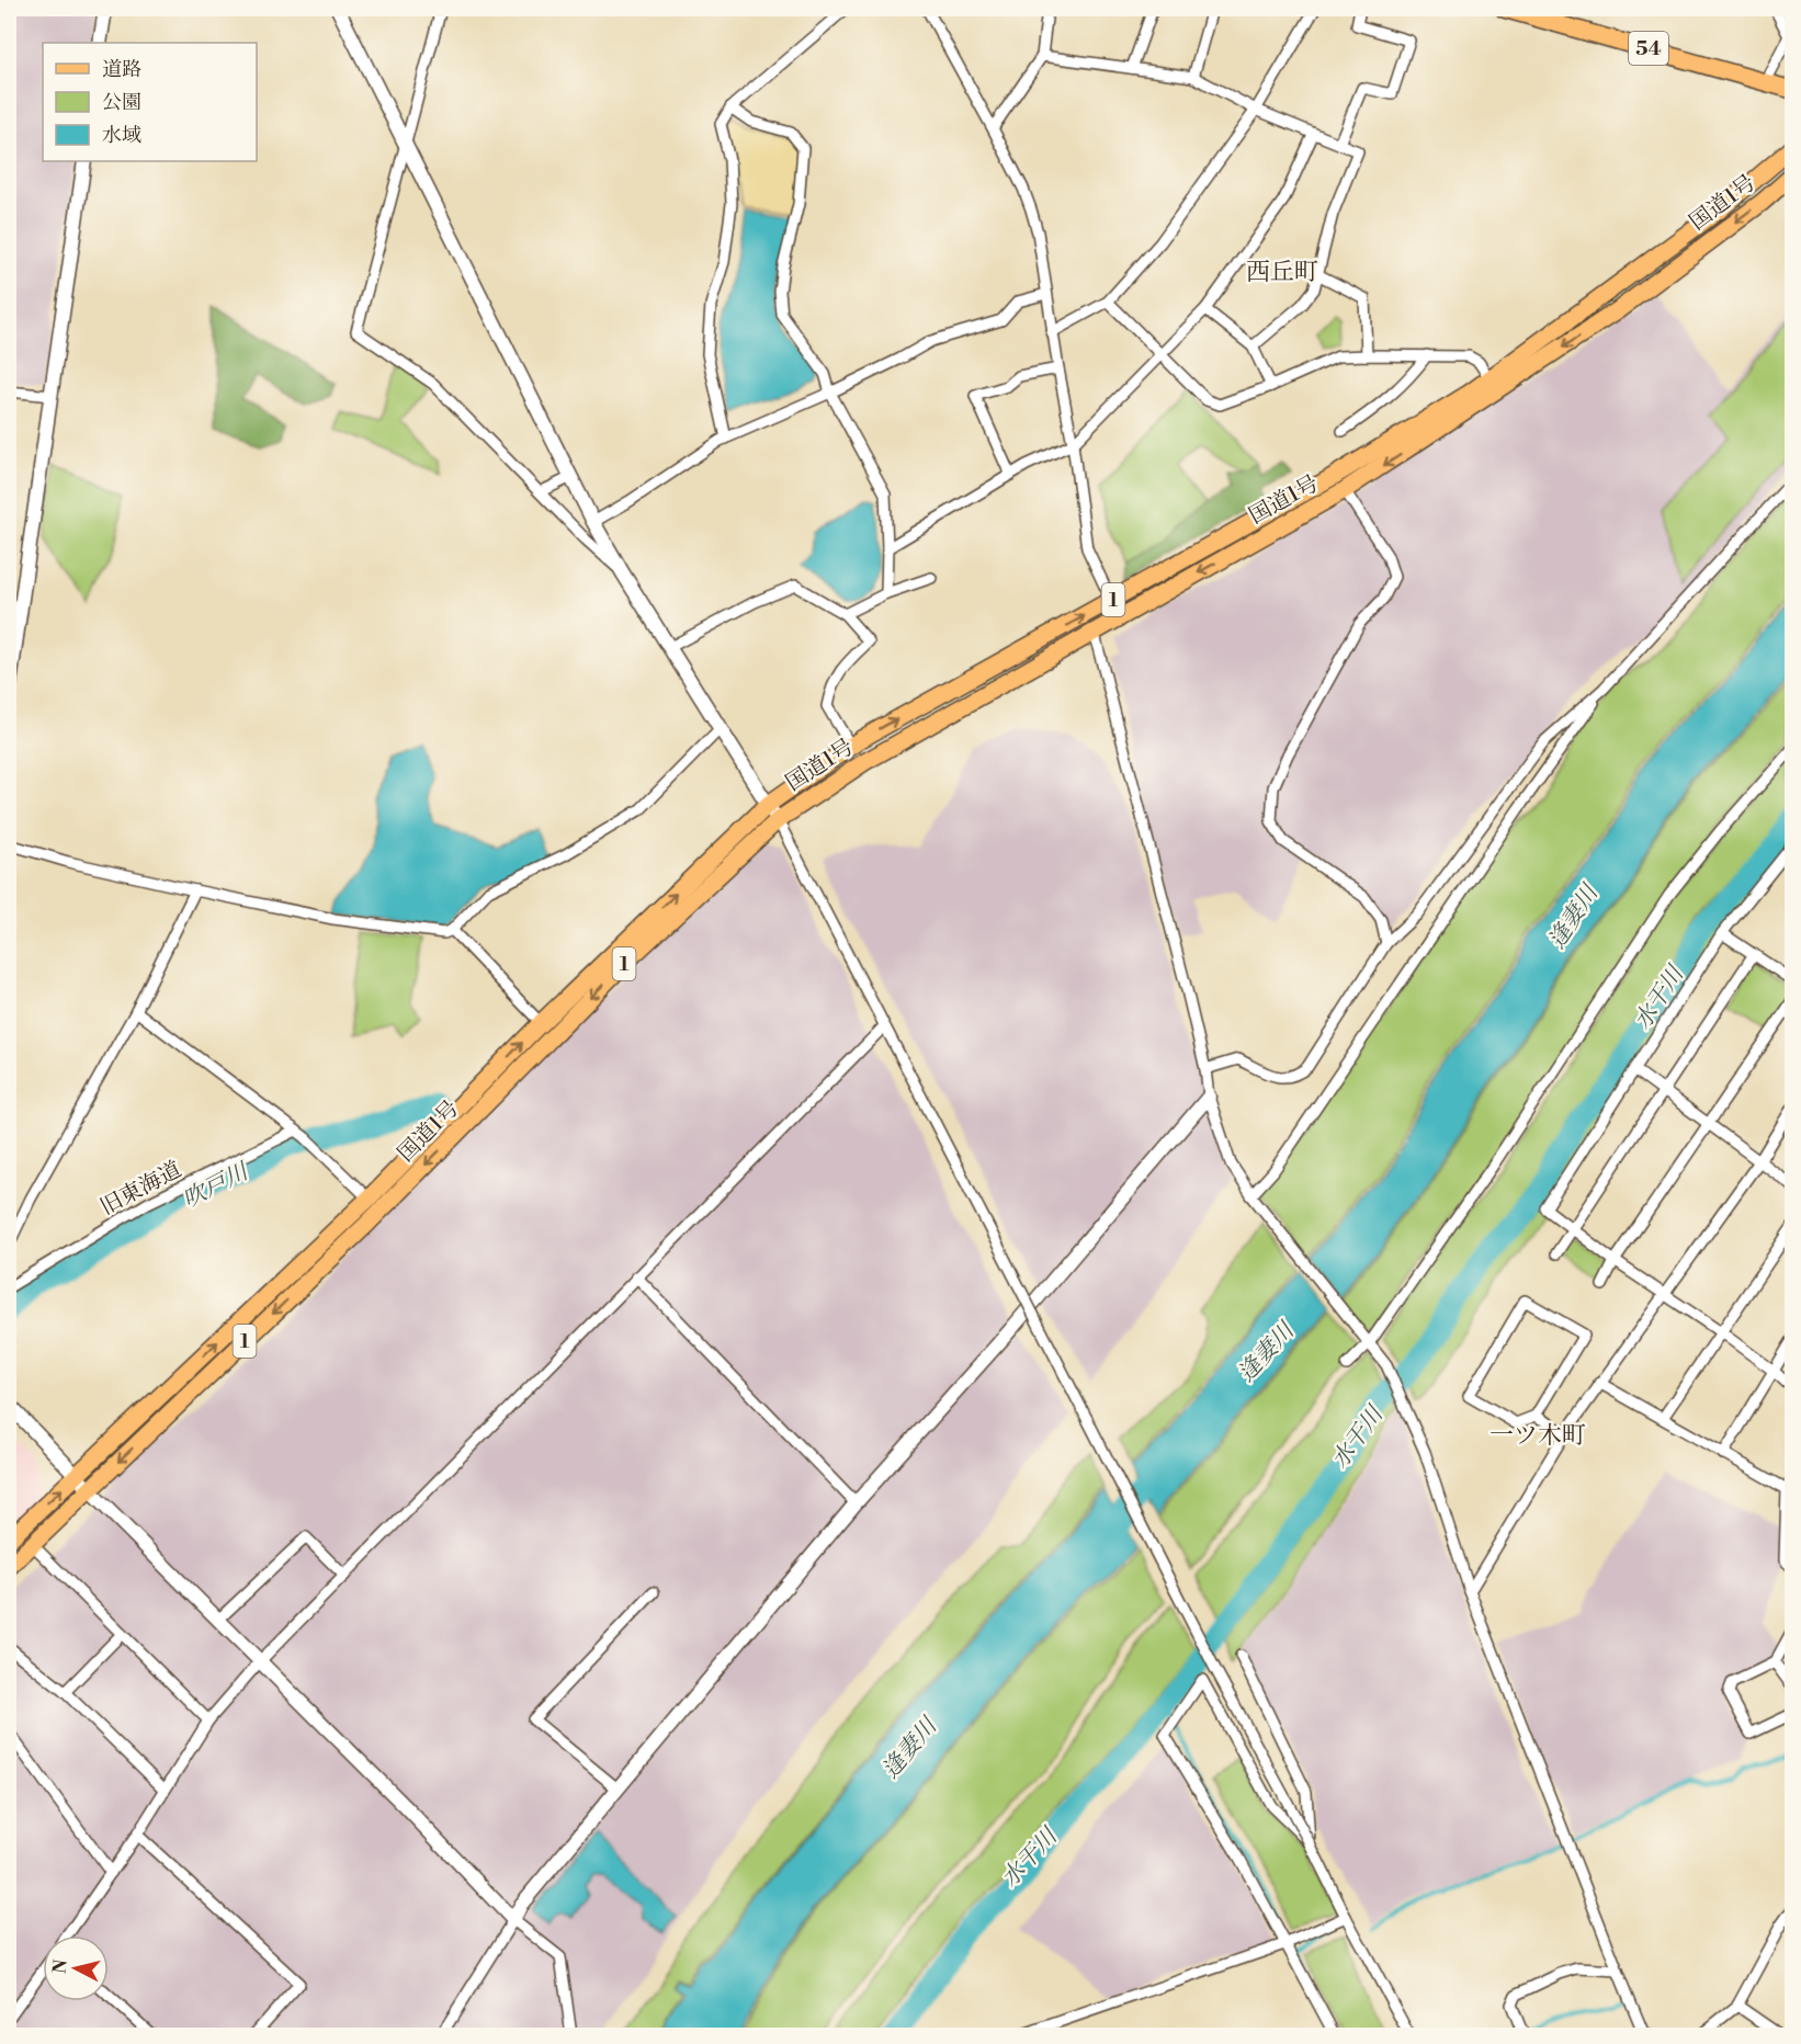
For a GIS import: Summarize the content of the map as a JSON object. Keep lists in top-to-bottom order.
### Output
{
  "streets": {
    "main road": ["54", "国道1号", "1"],
    "street": ["旧東海道"]
  },
  "districts": ["西丘町", "一ツ木町"],
  "water": ["逢妻川", "水干川", "吹戸川"],
  "legend": ["道路", "公園", "水域"],
  "north": "left"
}
